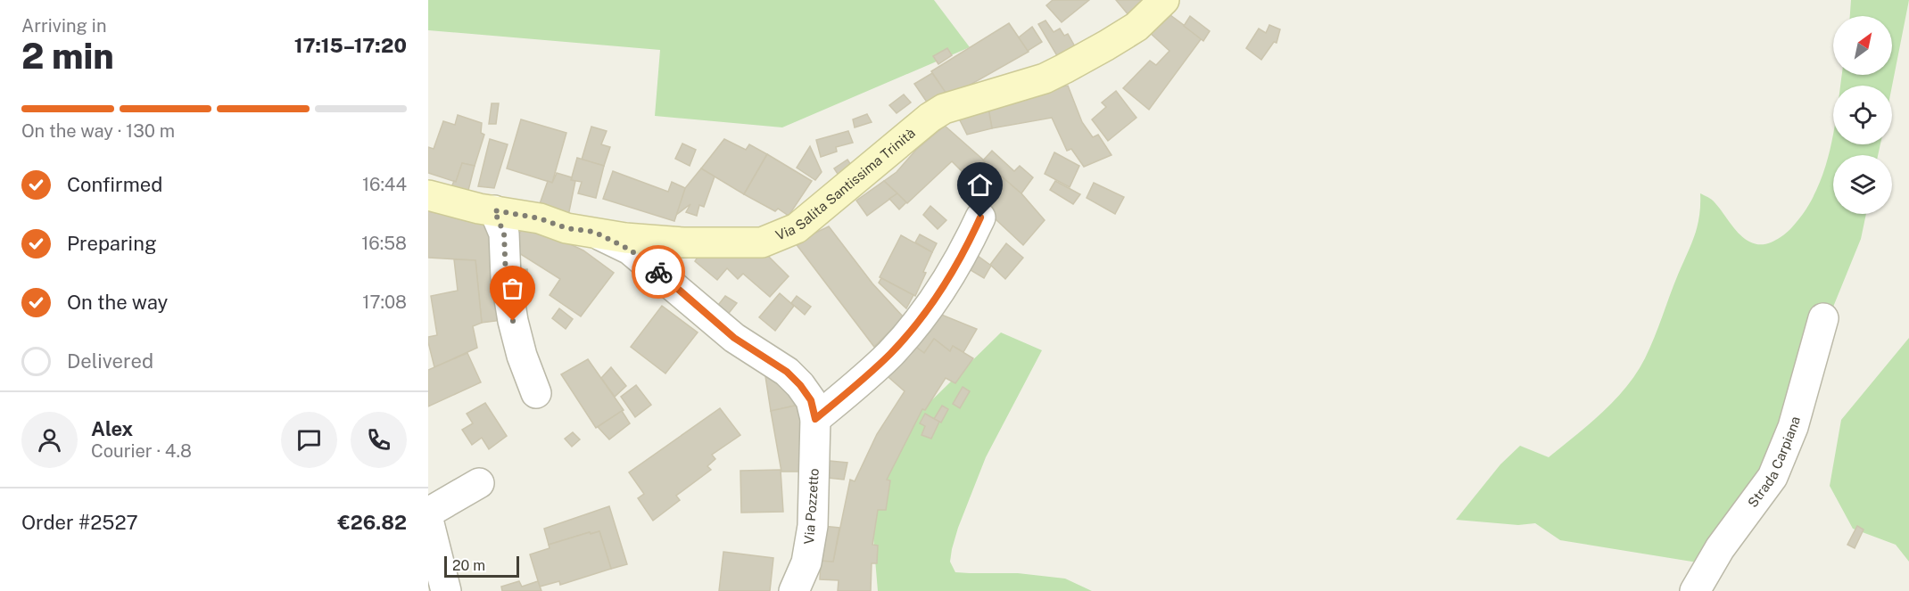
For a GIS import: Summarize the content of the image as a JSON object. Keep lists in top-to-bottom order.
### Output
{
  "streets": {
    "street": ["Via Salita Santissima Trinità", "Strada Carpiana", "Via Pozzetto"]
  },
  "crossings": [
    ["Via Salita Santissima Trinità", "Via Pozzetto"]
  ],
  "scale_bar": "20 m",
  "north": "top right",
  "page": {
    "heading": ["2 min", "Arriving in", "17:15–17:20"],
    "panel": [
      "Alex",
      "Courier · 4.8",
      "Order #2527",
      "€26.82"
    ],
    "bar": "On the way · 130 m",
    "list": [
      ["Confirmed", "16:44"],
      ["Preparing", "16:58"],
      ["On the way", "17:08"],
      "Delivered"
    ],
    "scale": "20 m"
  }
}
